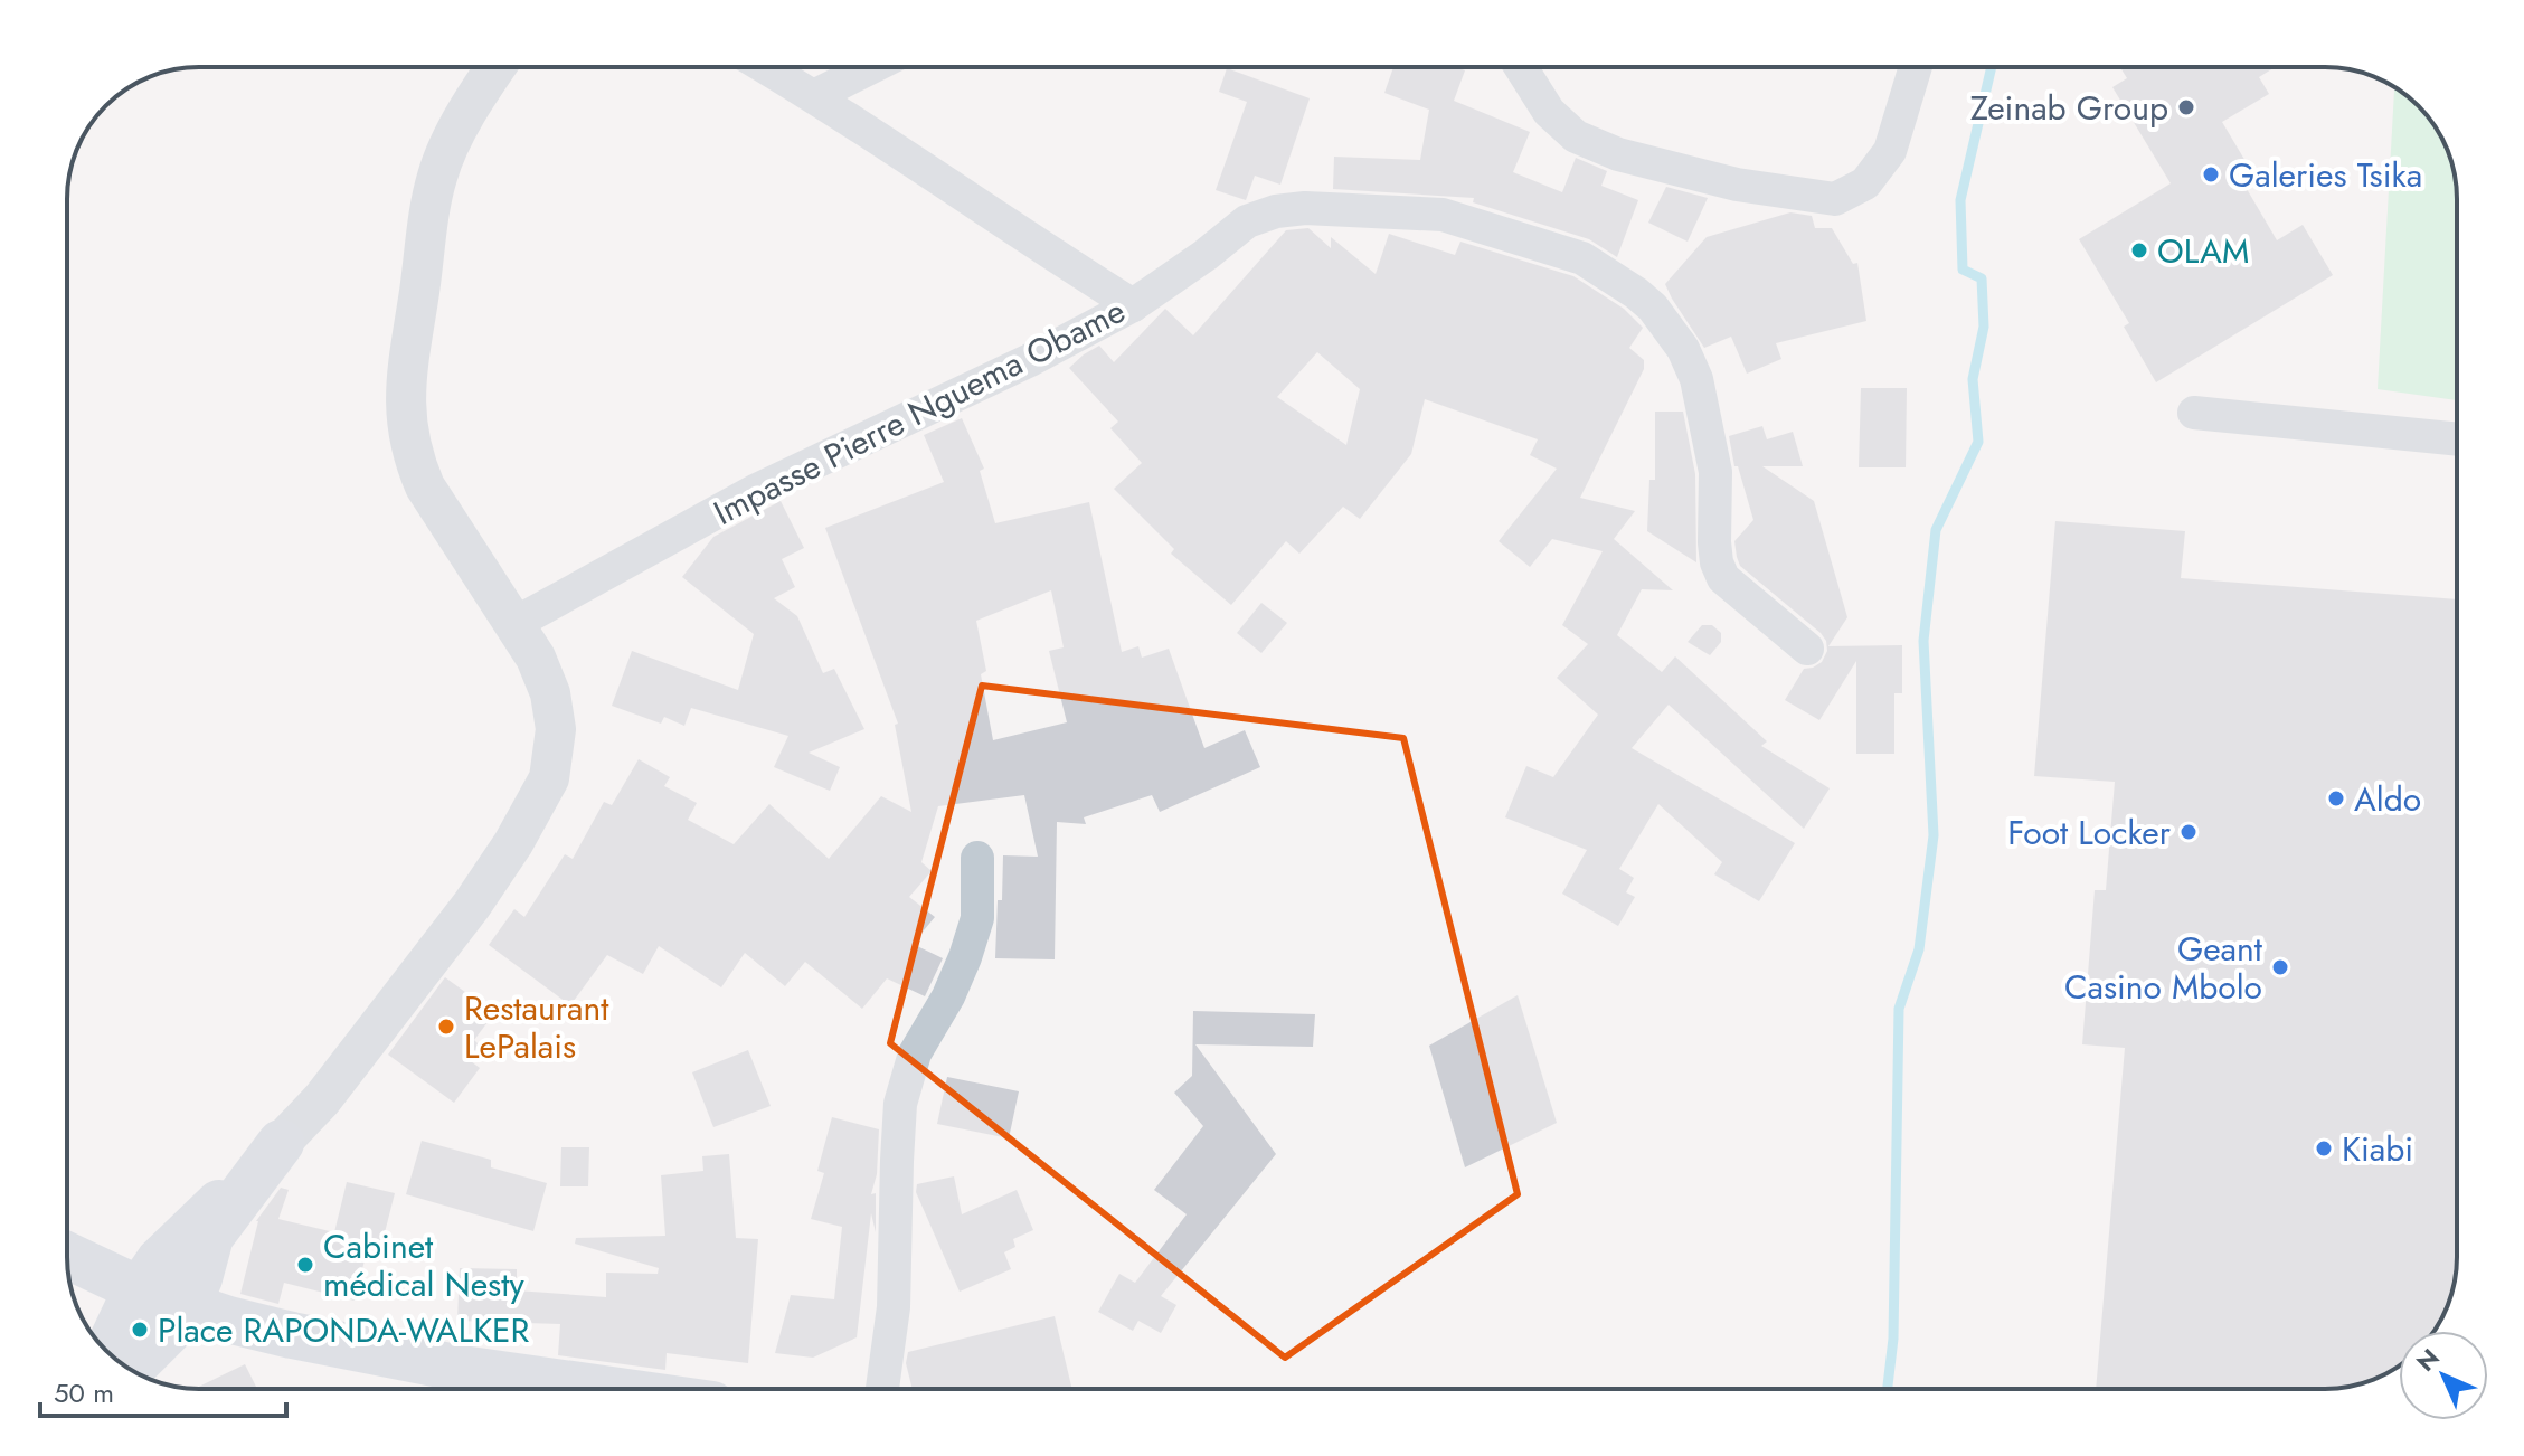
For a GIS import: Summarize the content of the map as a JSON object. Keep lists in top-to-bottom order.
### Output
{
  "streets": {
    "street": ["Impasse Pierre Nguema Obame"]
  },
  "places": [
    "Zeinab Group",
    "Galeries Tsika",
    "OLAM",
    "Aldo",
    "Foot Locker",
    "Geant Casino Mbolo",
    "Restaurant LePalais",
    "Kiabi",
    "Cabinet médical Nesty",
    "Place RAPONDA-WALKER"
  ],
  "scale_bar": "50 m",
  "north": "top left"
}
